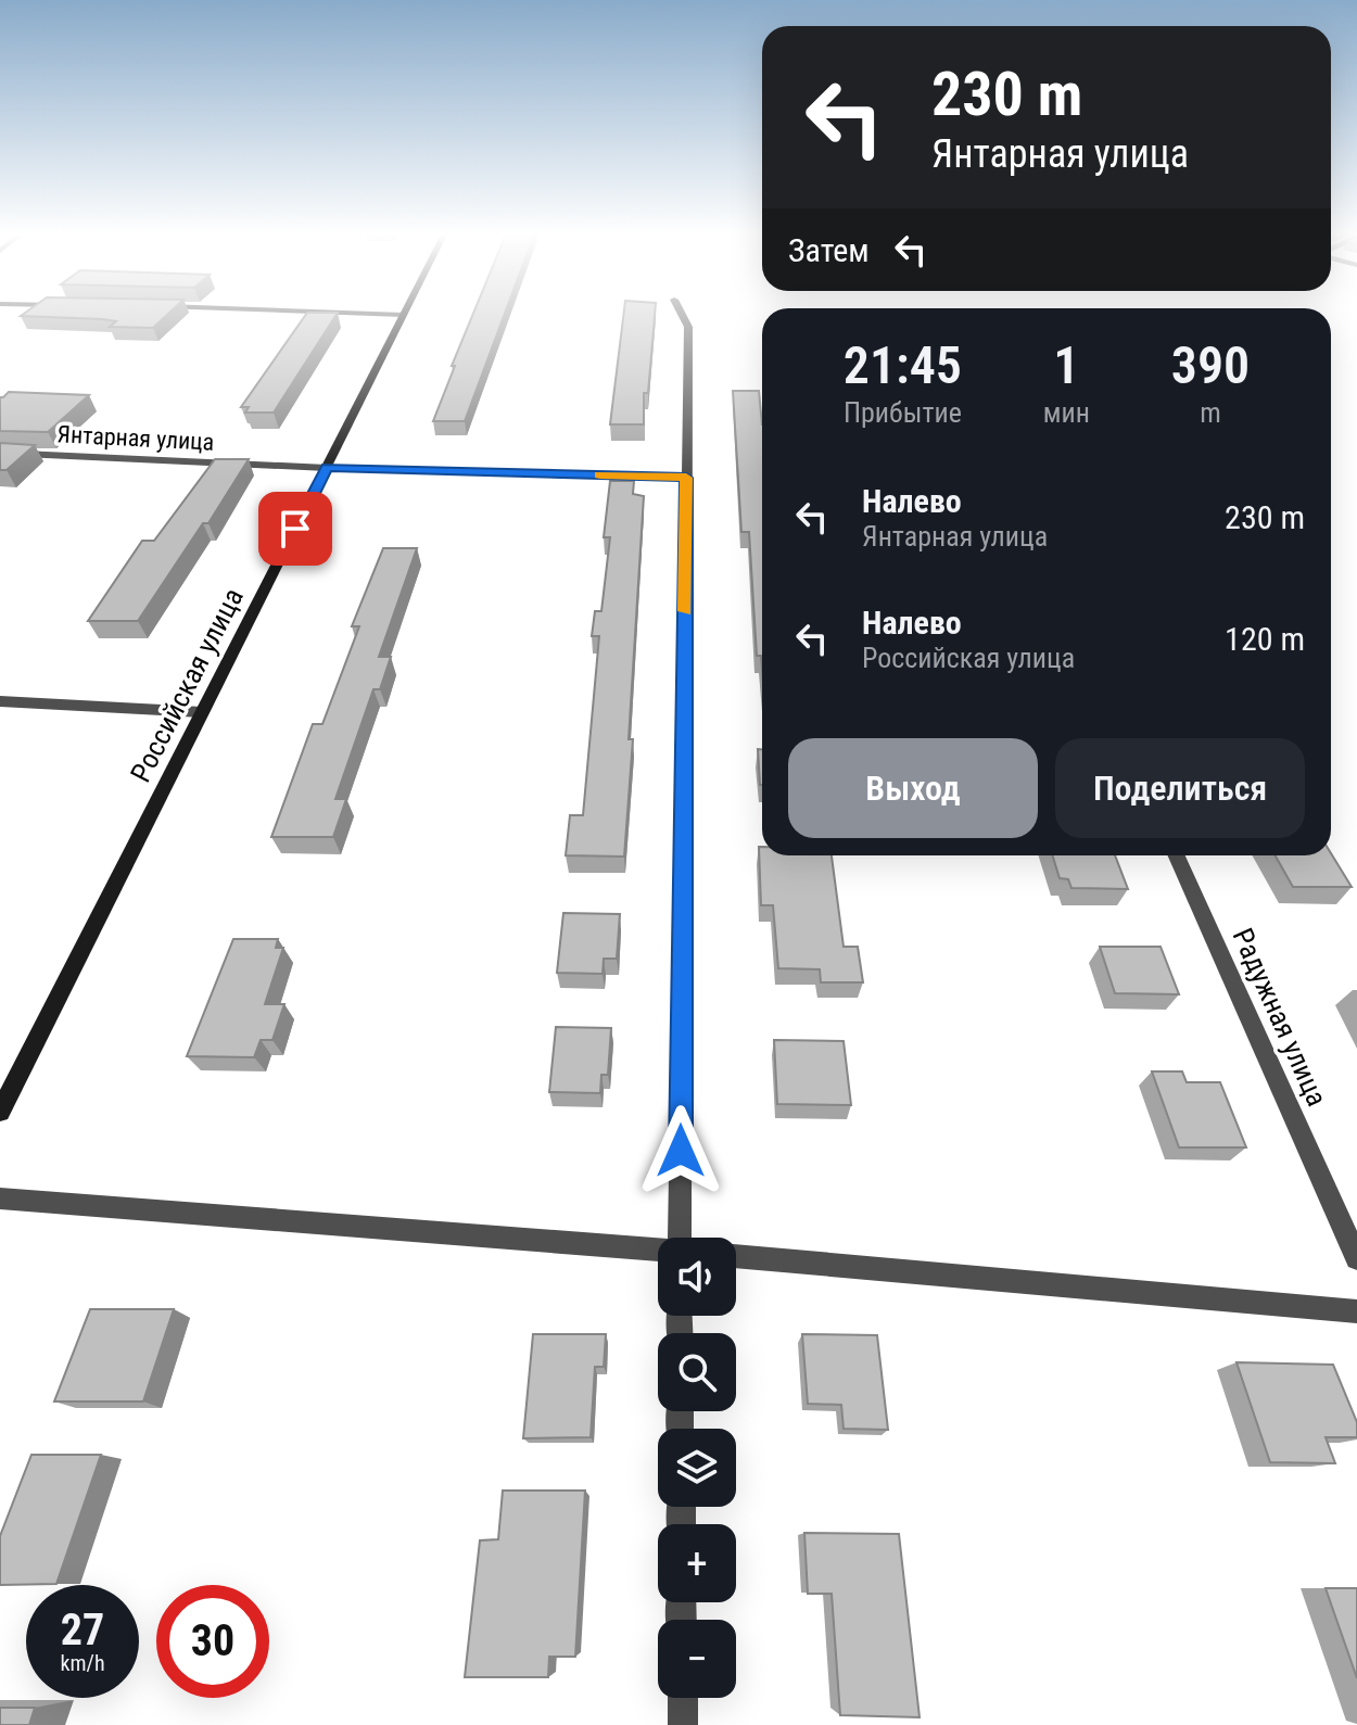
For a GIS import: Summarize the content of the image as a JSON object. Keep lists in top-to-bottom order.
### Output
{
  "streets": {
    "main road": ["Российская улица"],
    "street": ["Янтарная улица", "Радужная улица"]
  },
  "crossings": [
    ["Янтарная улица", "Российская улица"]
  ],
  "page": {
    "turn": ["230 m", "Янтарная улица"],
    "then": "Затем",
    "eta": [
      "21:45",
      "Прибытие",
      "1",
      "мин",
      "390",
      "m"
    ],
    "list": [
      {
        "name": "Налево",
        "note": "Янтарная улица",
        "value": "230 m"
      },
      {
        "name": "Налево",
        "note": "Российская улица",
        "value": "120 m"
      }
    ],
    "buttons": ["Выход", "Поделиться"],
    "map_buttons": ["+", "−"],
    "speed": "27 km/h",
    "limit": "30"
  }
}
